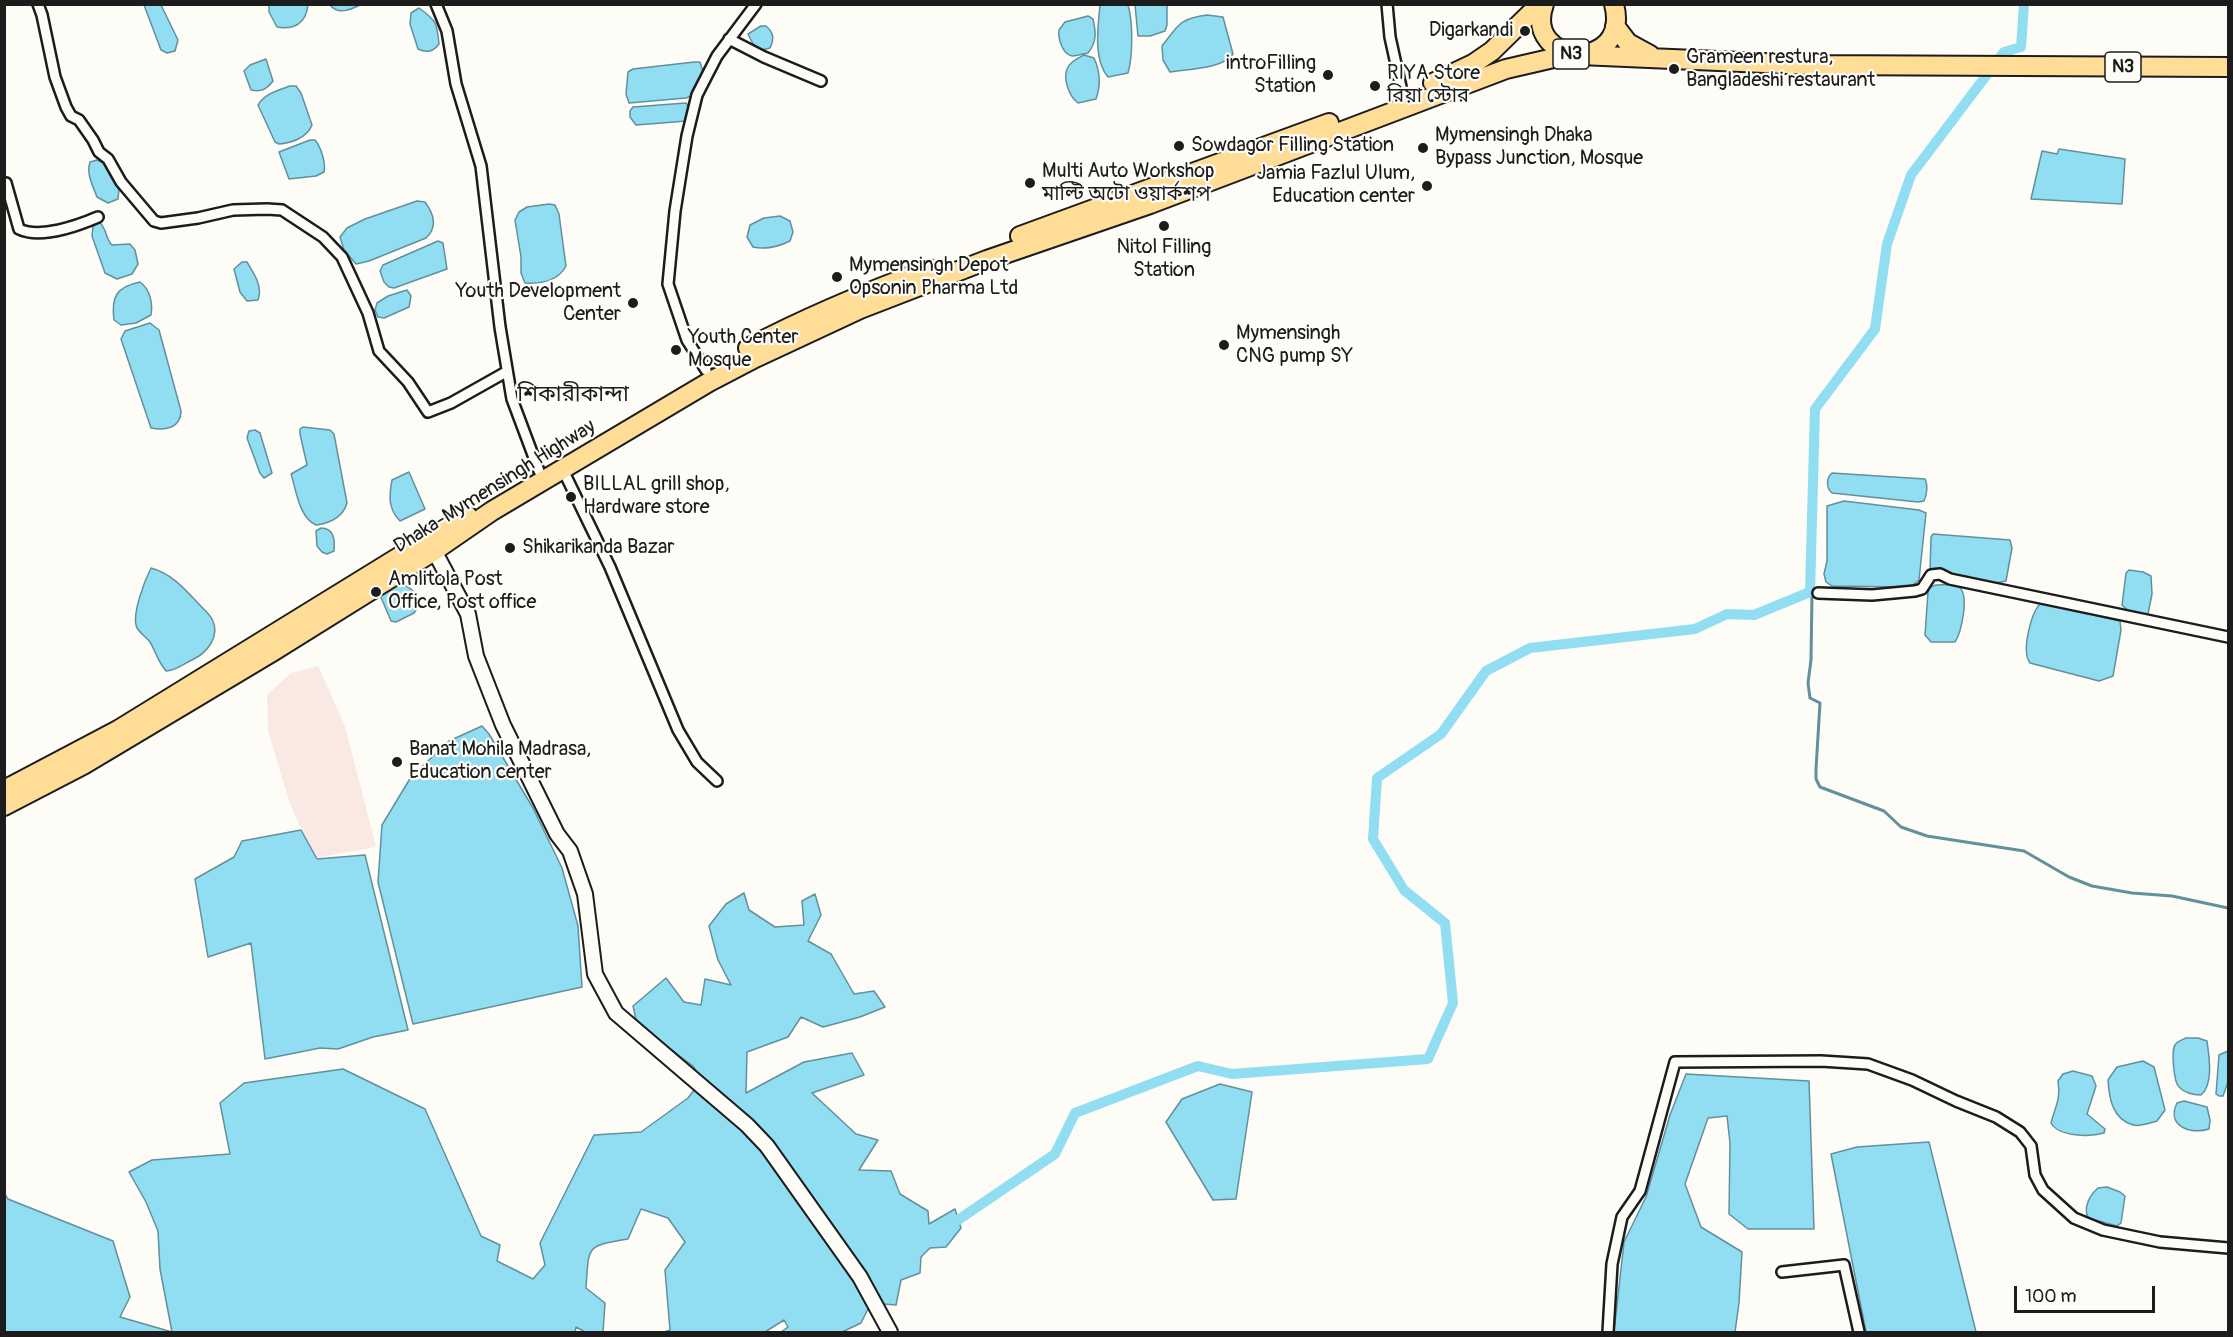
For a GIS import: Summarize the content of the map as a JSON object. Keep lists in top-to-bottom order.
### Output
{
  "streets": {
    "highway": ["N3", "Dhaka-Mymensingh Highway"]
  },
  "crossings": [
    ["N3", "Dhaka-Mymensingh Highway"]
  ],
  "districts": ["শিকারীকান্দা"],
  "places": [
    "Digarkandi",
    "Grameen restura, Bangladeshi restaurant",
    "introFilling Station",
    "RIYA Store রিয়া স্টোর",
    "Sowdagor Filling Station",
    "Mymensingh Dhaka Bypass Junction, Mosque",
    "Multi Auto Workshop মাল্টি অটো ওয়ার্কশপ",
    "Jamia Fazlul Ulum, Education center",
    "Nitol Filling Station",
    "Mymensingh Depot Opsonin Pharma Ltd",
    "Youth Development Center",
    "Mymensingh CNG pump SY",
    "Youth Center Mosque",
    "BILLAL grill shop, Hardware store",
    "Shikarikanda Bazar",
    "Amlitola Post Office, Post office",
    "Banat Mohila Madrasa, Education center"
  ],
  "scale_bar": "100 m"
}
